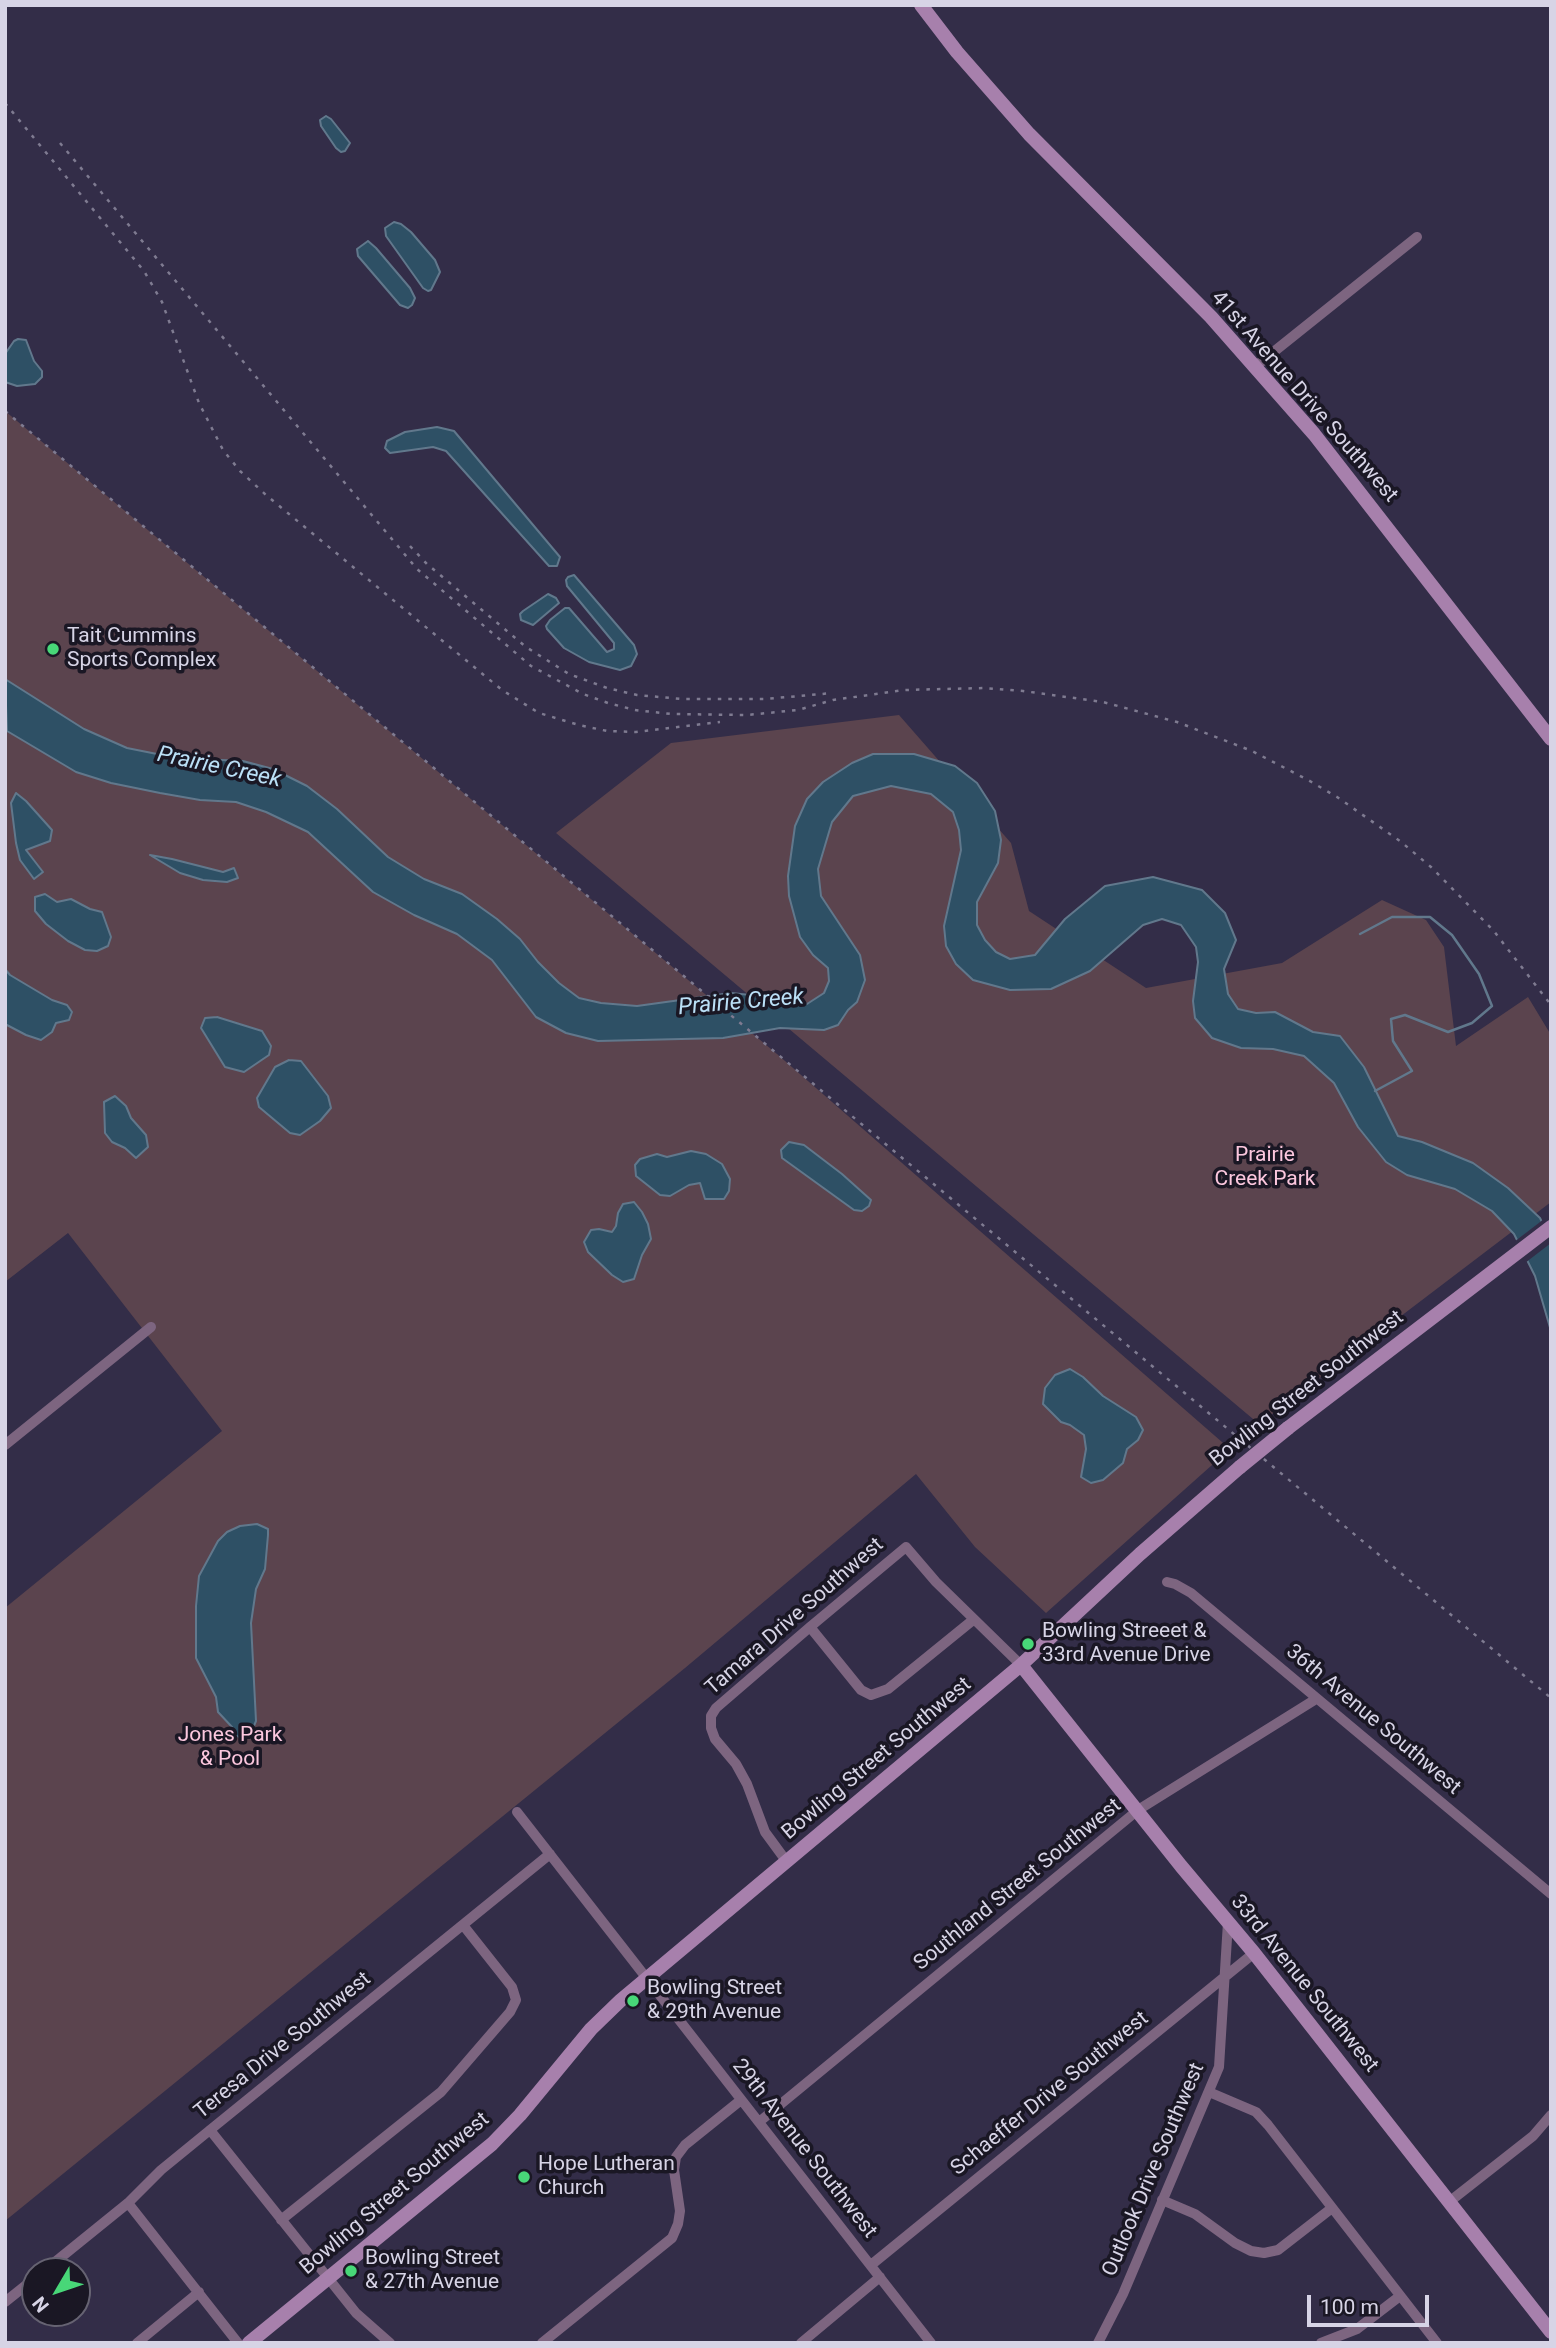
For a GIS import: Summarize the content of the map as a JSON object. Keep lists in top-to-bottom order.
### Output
{
  "streets": {
    "street": [
      "41st Avenue Drive Southwest",
      "Bowling Street Southwest",
      "Tamara Drive Southwest",
      "36th Avenue Southwest",
      "Southland Street Southwest",
      "33rd Avenue Southwest",
      "Teresa Drive Southwest",
      "Schaeffer Drive Southwest",
      "29th Avenue Southwest",
      "Outlook Drive Southwest"
    ]
  },
  "crossings": [
    ["Bowling Street Southwest", "Tamara Drive Southwest"],
    ["Bowling Street Southwest", "33rd Avenue Southwest"],
    ["Bowling Street Southwest", "29th Avenue Southwest"],
    ["36th Avenue Southwest", "Southland Street Southwest"],
    ["Southland Street Southwest", "33rd Avenue Southwest"],
    ["Southland Street Southwest", "29th Avenue Southwest"],
    ["33rd Avenue Southwest", "Schaeffer Drive Southwest"],
    ["33rd Avenue Southwest", "Outlook Drive Southwest"],
    ["Teresa Drive Southwest", "29th Avenue Southwest"],
    ["Schaeffer Drive Southwest", "29th Avenue Southwest"],
    ["Schaeffer Drive Southwest", "Outlook Drive Southwest"]
  ],
  "water": ["Prairie Creek"],
  "parks": ["Prairie Creek Park", "Jones Park & Pool"],
  "places": [
    "Tait Cummins Sports Complex",
    "Bowling Streeet & 33rd Avenue Drive",
    "Bowling Street & 29th Avenue",
    "Hope Lutheran Church",
    "Bowling Street & 27th Avenue"
  ],
  "scale_bar": "100 m",
  "north": "bottom left"
}
